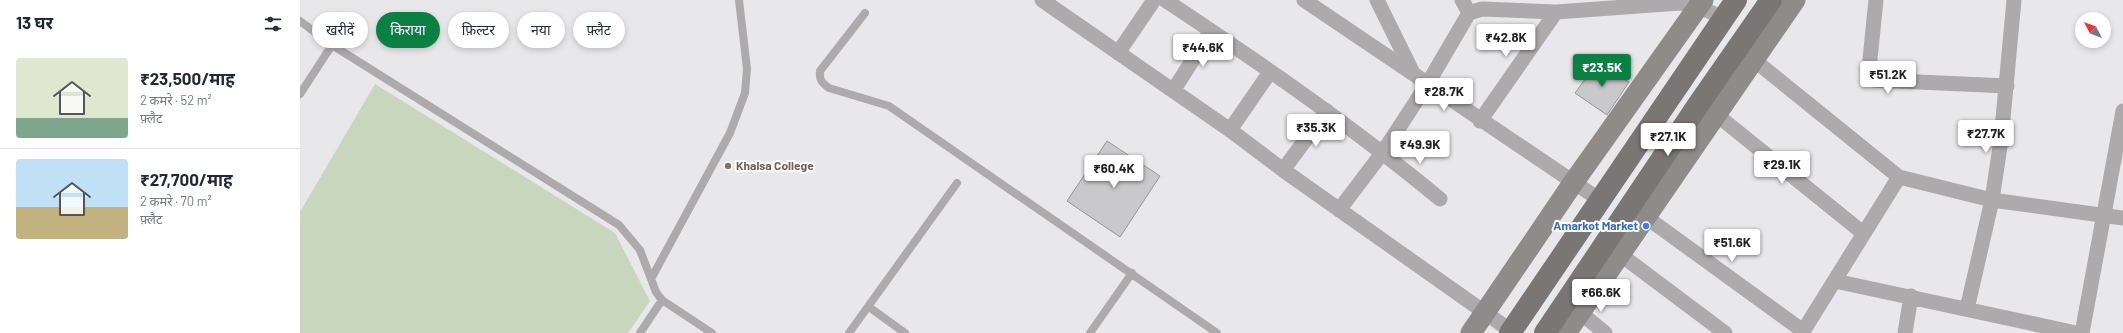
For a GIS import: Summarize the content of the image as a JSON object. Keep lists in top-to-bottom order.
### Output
{
  "places": ["Khalsa College", "Amarkot Market"],
  "north": "top left",
  "page": {
    "heading": "13 घर",
    "chip": [
      "खरीदें",
      "किराया",
      "फ़िल्टर",
      "नया",
      "फ़्लैट"
    ],
    "price": [
      "₹42.8K",
      "₹44.6K",
      "₹23.5K",
      "₹51.2K",
      "₹28.7K",
      "₹35.3K",
      "₹27.7K",
      "₹27.1K",
      "₹49.9K",
      "₹29.1K",
      "₹60.4K",
      "₹51.6K",
      "₹66.6K"
    ],
    "list": [
      {
        "name": "₹23,500/माह",
        "note": "2 कमरे · 52 m² · फ़्लैट"
      },
      {
        "name": "₹27,700/माह",
        "note": "2 कमरे · 70 m² · फ़्लैट"
      }
    ]
  }
}
